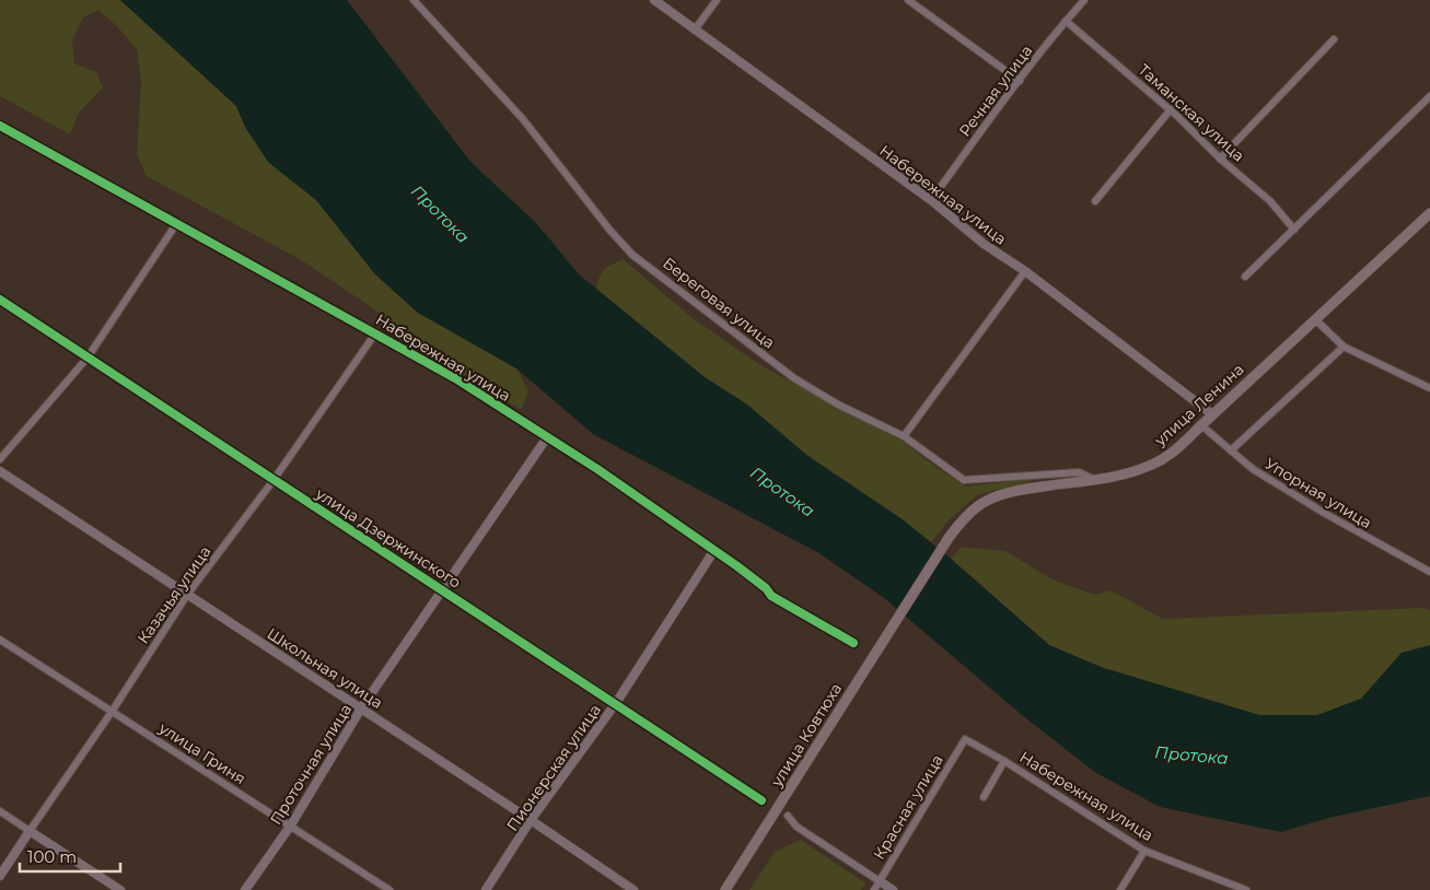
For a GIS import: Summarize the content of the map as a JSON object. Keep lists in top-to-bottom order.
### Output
{
  "streets": {
    "main road": ["улица Ленина", "улица Ковтюха"],
    "street": [
      "Речная улица",
      "Таманская улица",
      "Набережная улица",
      "Береговая улица",
      "Упорная улица",
      "улица Дзержинского",
      "Казачья улица",
      "Школьная улица",
      "улица Гриня",
      "Проточная улица",
      "Пионерская улица",
      "Красная улица"
    ]
  },
  "crossings": [
    ["Речная улица", "Таманская улица"],
    ["Речная улица", "Набережная улица"],
    ["Набережная улица", "улица Ленина"],
    ["Набережная улица", "Казачья улица"],
    ["Набережная улица", "Проточная улица"],
    ["Набережная улица", "Пионерская улица"],
    ["Набережная улица", "Красная улица"],
    ["Береговая улица", "улица Ленина"],
    ["улица Ленина", "Упорная улица"],
    ["улица Ленина", "улица Ковтюха"],
    ["улица Дзержинского", "Казачья улица"],
    ["улица Дзержинского", "Проточная улица"],
    ["улица Дзержинского", "Пионерская улица"],
    ["Казачья улица", "Школьная улица"],
    ["Казачья улица", "улица Гриня"],
    ["Школьная улица", "Проточная улица"],
    ["Школьная улица", "Пионерская улица"],
    ["улица Гриня", "Проточная улица"]
  ],
  "water": ["Протока"],
  "scale_bar": "100 m"
}
